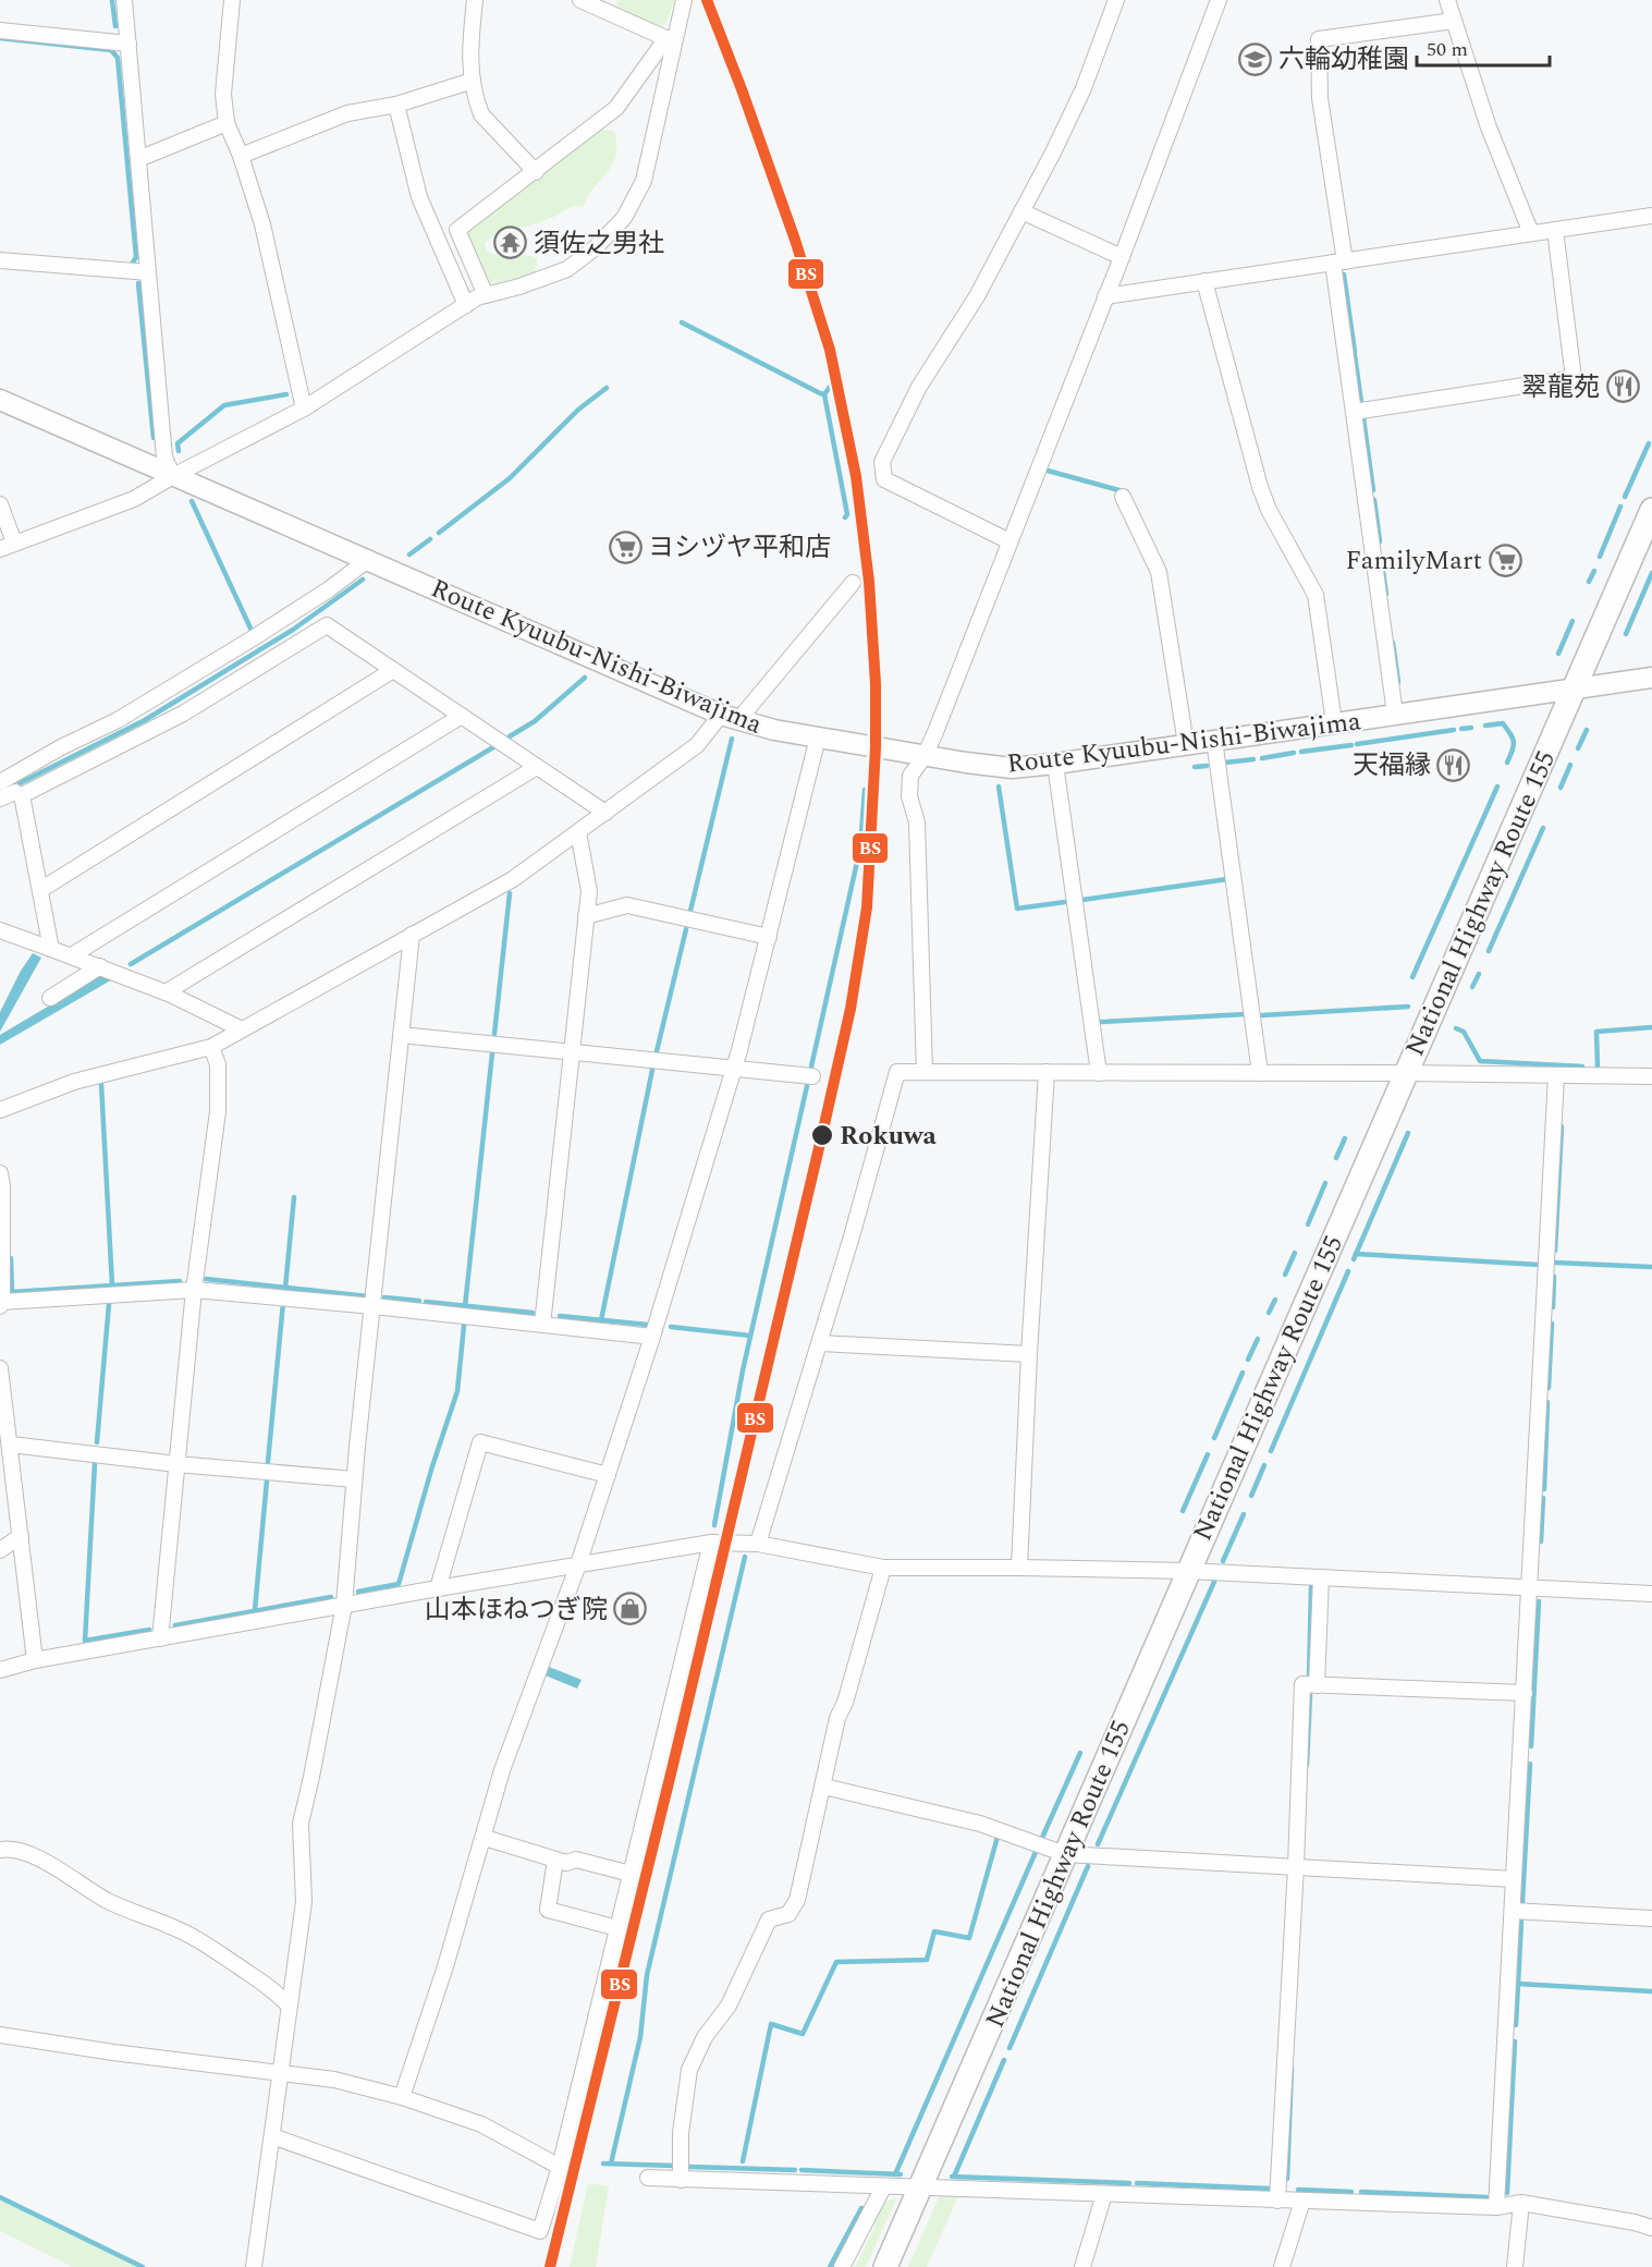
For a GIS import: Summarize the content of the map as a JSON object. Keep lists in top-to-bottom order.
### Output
{
  "streets": {
    "highway": ["National Highway Route 155"],
    "main road": ["Route Kyuubu-Nishi-Biwajima"]
  },
  "crossings": [
    ["Route Kyuubu-Nishi-Biwajima", "National Highway Route 155"]
  ],
  "places": {
    "school or university": ["六輪幼稚園"],
    "temple": ["須佐之男社"],
    "restaurant": ["翠龍苑", "天福縁"],
    "supermarket": ["ヨシヅヤ平和店", "FamilyMart"],
    "other": ["Rokuwa"],
    "shop": ["山本ほねつぎ院"]
  },
  "lines": ["transit line BS"],
  "scale_bar": "50 m"
}
